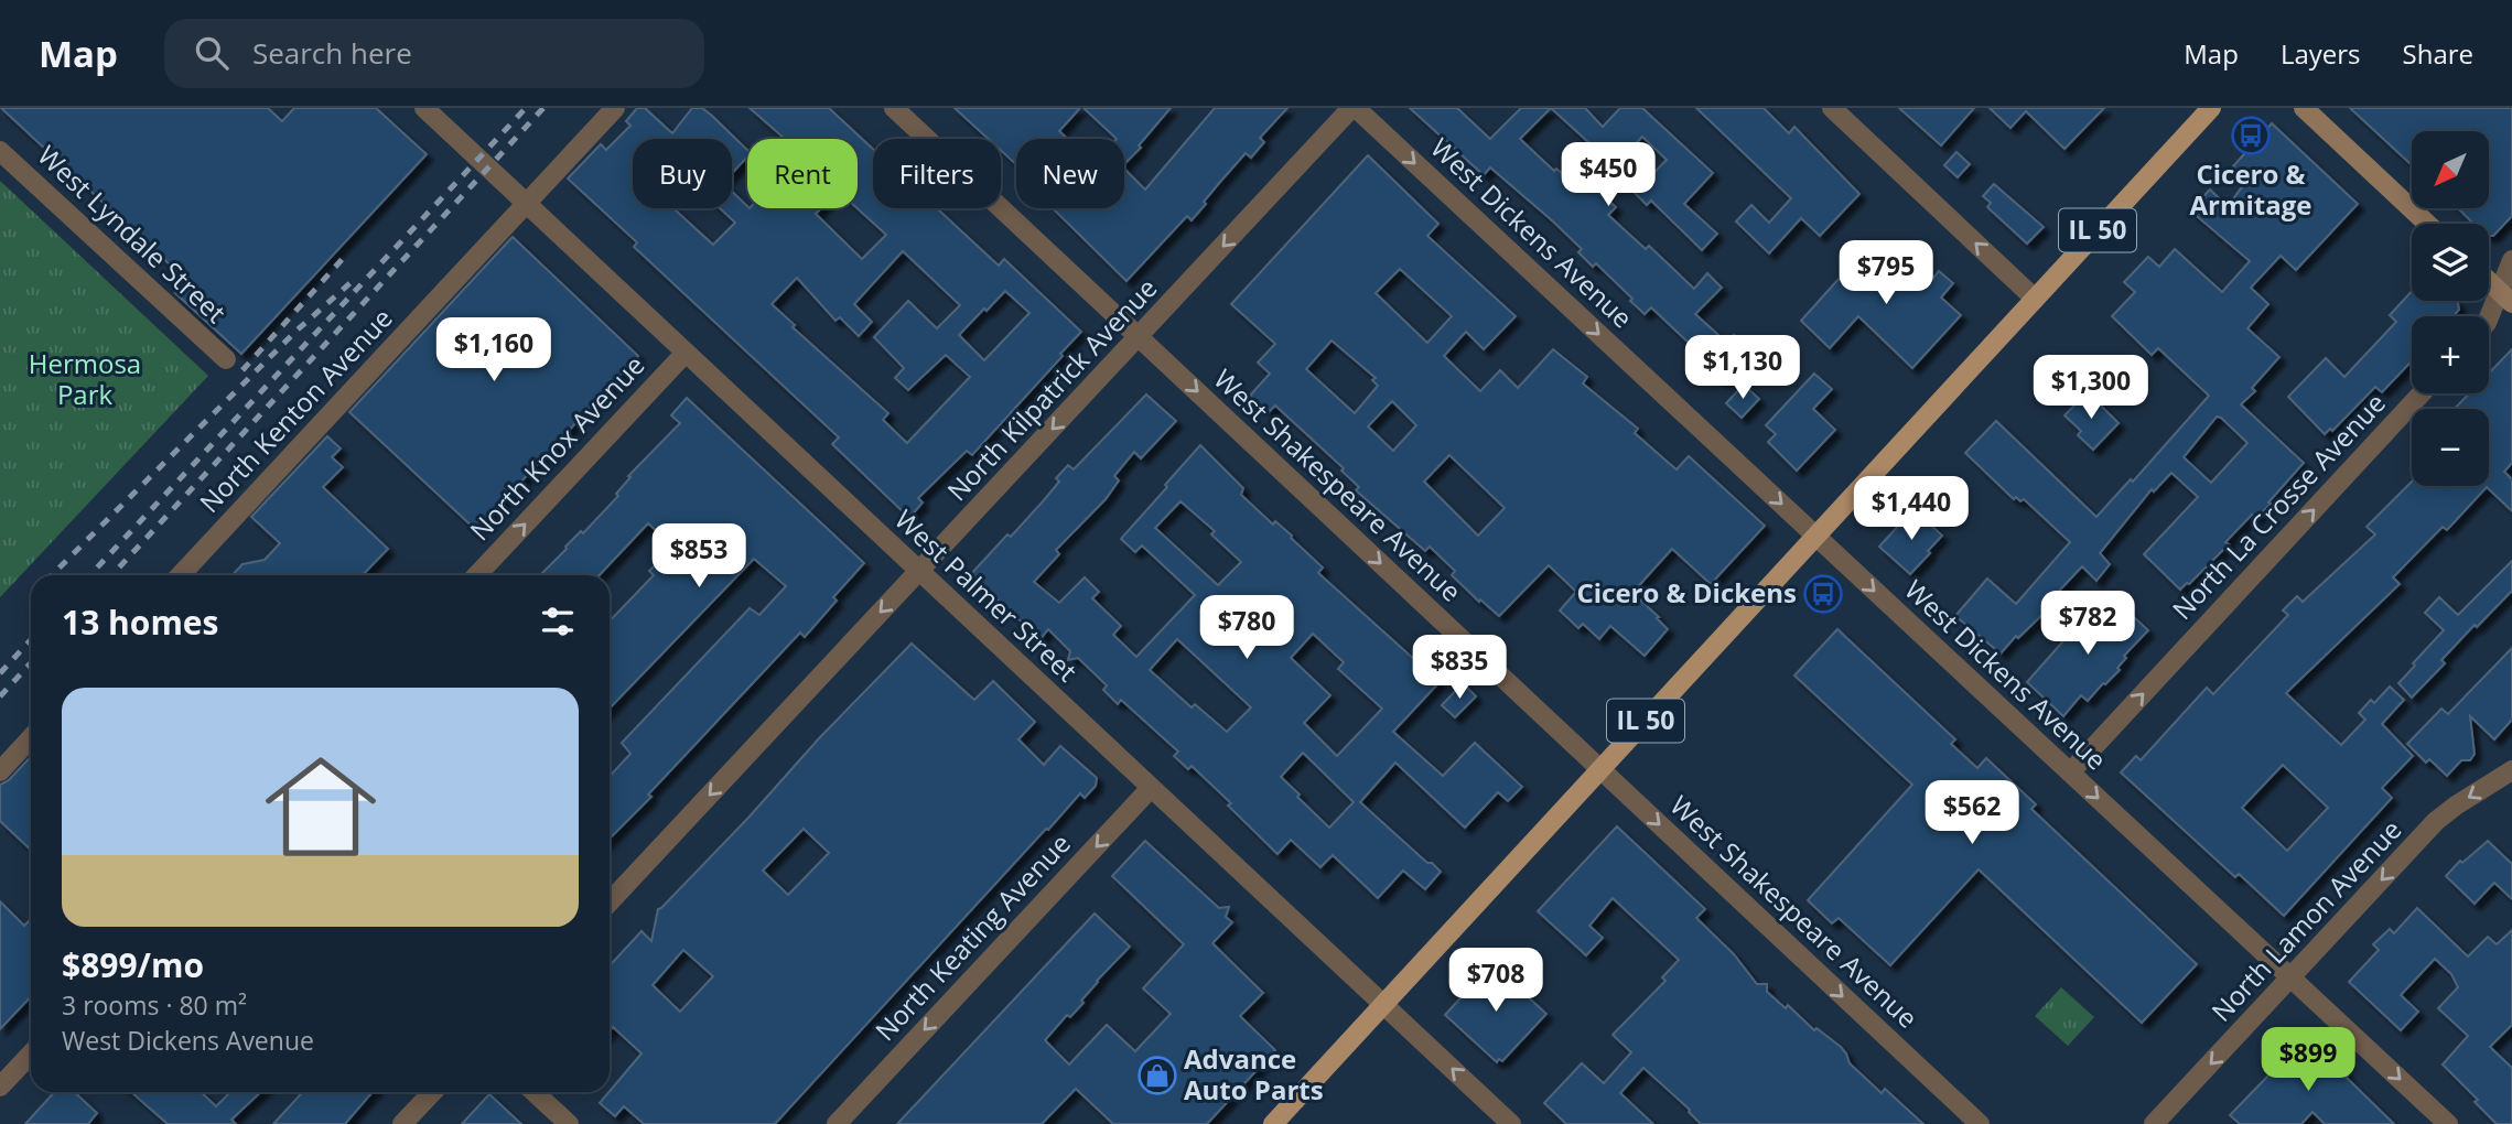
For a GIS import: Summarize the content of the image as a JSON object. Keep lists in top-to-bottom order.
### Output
{
  "streets": {
    "main road": ["IL 50"],
    "street": [
      "West Dickens Avenue",
      "West Lyndale Street",
      "North Kilpatrick Avenue",
      "North Kenton Avenue",
      "North Knox Avenue",
      "West Shakespeare Avenue",
      "North La Crosse Avenue",
      "West Palmer Street",
      "North Lamon Avenue",
      "North Keating Avenue"
    ]
  },
  "crossings": [
    ["IL 50", "West Dickens Avenue"],
    ["IL 50", "West Shakespeare Avenue"],
    ["IL 50", "West Palmer Street"],
    ["West Dickens Avenue", "North Kilpatrick Avenue"],
    ["West Dickens Avenue", "North La Crosse Avenue"],
    ["West Dickens Avenue", "North Lamon Avenue"],
    ["North Kilpatrick Avenue", "West Shakespeare Avenue"],
    ["North Kilpatrick Avenue", "West Palmer Street"],
    ["North Kenton Avenue", "West Palmer Street"],
    ["North Knox Avenue", "West Palmer Street"],
    ["West Palmer Street", "North Keating Avenue"]
  ],
  "one_way": [
    "West Dickens Avenue",
    "North Kilpatrick Avenue",
    "North Knox Avenue",
    "West Shakespeare Avenue",
    "North La Crosse Avenue",
    "North Lamon Avenue",
    "North Keating Avenue"
  ],
  "parks": ["Hermosa Park"],
  "places": {
    "bus stop": ["Cicero & Armitage", "Cicero & Dickens"],
    "shop": ["Advance Auto Parts"]
  },
  "north": "bottom left",
  "page": {
    "header": "Map",
    "search": "Search here",
    "nav": ["Map", "Layers", "Share"],
    "map_buttons": ["+", "−"],
    "chip": [
      "Buy",
      "Rent",
      "Filters",
      "New"
    ],
    "price": [
      "$450",
      "$795",
      "$1,160",
      "$1,130",
      "$1,300",
      "$1,440",
      "$853",
      "$782",
      "$780",
      "$835",
      "$562",
      "$708",
      "$899"
    ],
    "heading": "13 homes",
    "list": [
      {
        "name": "$899/mo",
        "note": "3 rooms · 80 m² · West Dickens Avenue"
      }
    ]
  }
}
